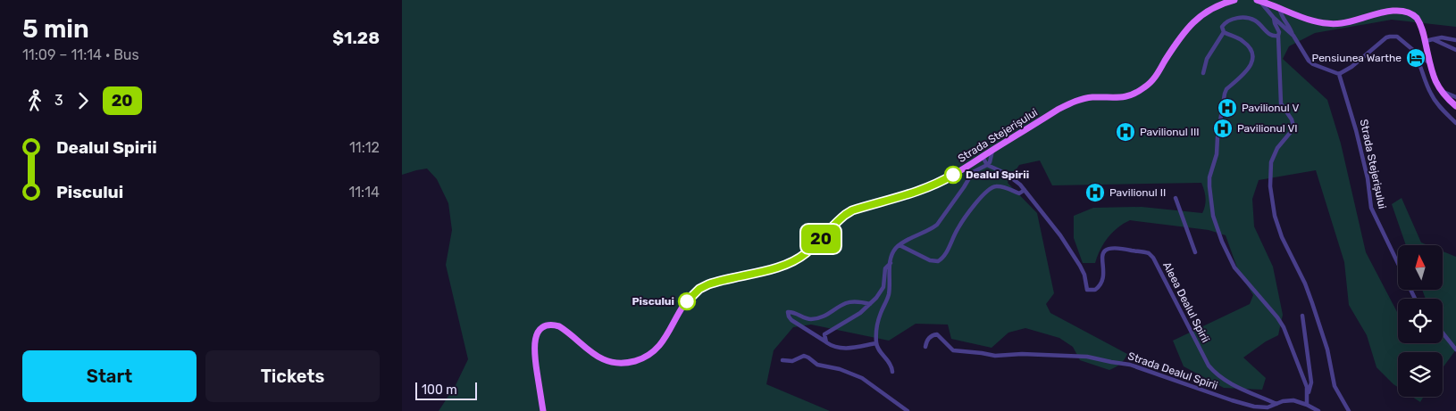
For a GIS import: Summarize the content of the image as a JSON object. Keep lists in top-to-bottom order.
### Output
{
  "streets": {
    "main road": ["Strada Stejerișului"],
    "street": ["Aleea Dealul Spirii", "Strada Dealul Spirii"]
  },
  "crossings": [
    ["Aleea Dealul Spirii", "Strada Dealul Spirii"]
  ],
  "places": {
    "hotel": ["Pensiunea Warthe"],
    "hospital": [
      "Pavilionul V",
      "Pavilionul VI",
      "Pavilionul III",
      "Pavilionul II"
    ],
    "other": ["Dealul Spirii", "Piscului"]
  },
  "lines": ["bus line 20"],
  "scale_bar": "100 m",
  "north": "top",
  "page": {
    "heading": ["5 min", "11:09 – 11:14 · Bus", "$1.28"],
    "on_map": "20",
    "legs": ["3", "20"],
    "list": [
      {
        "name": "Dealul Spirii",
        "value": "11:12"
      },
      {
        "name": "Piscului",
        "value": "11:14"
      }
    ],
    "buttons": ["Start", "Tickets"],
    "scale": "100 m"
  }
}
